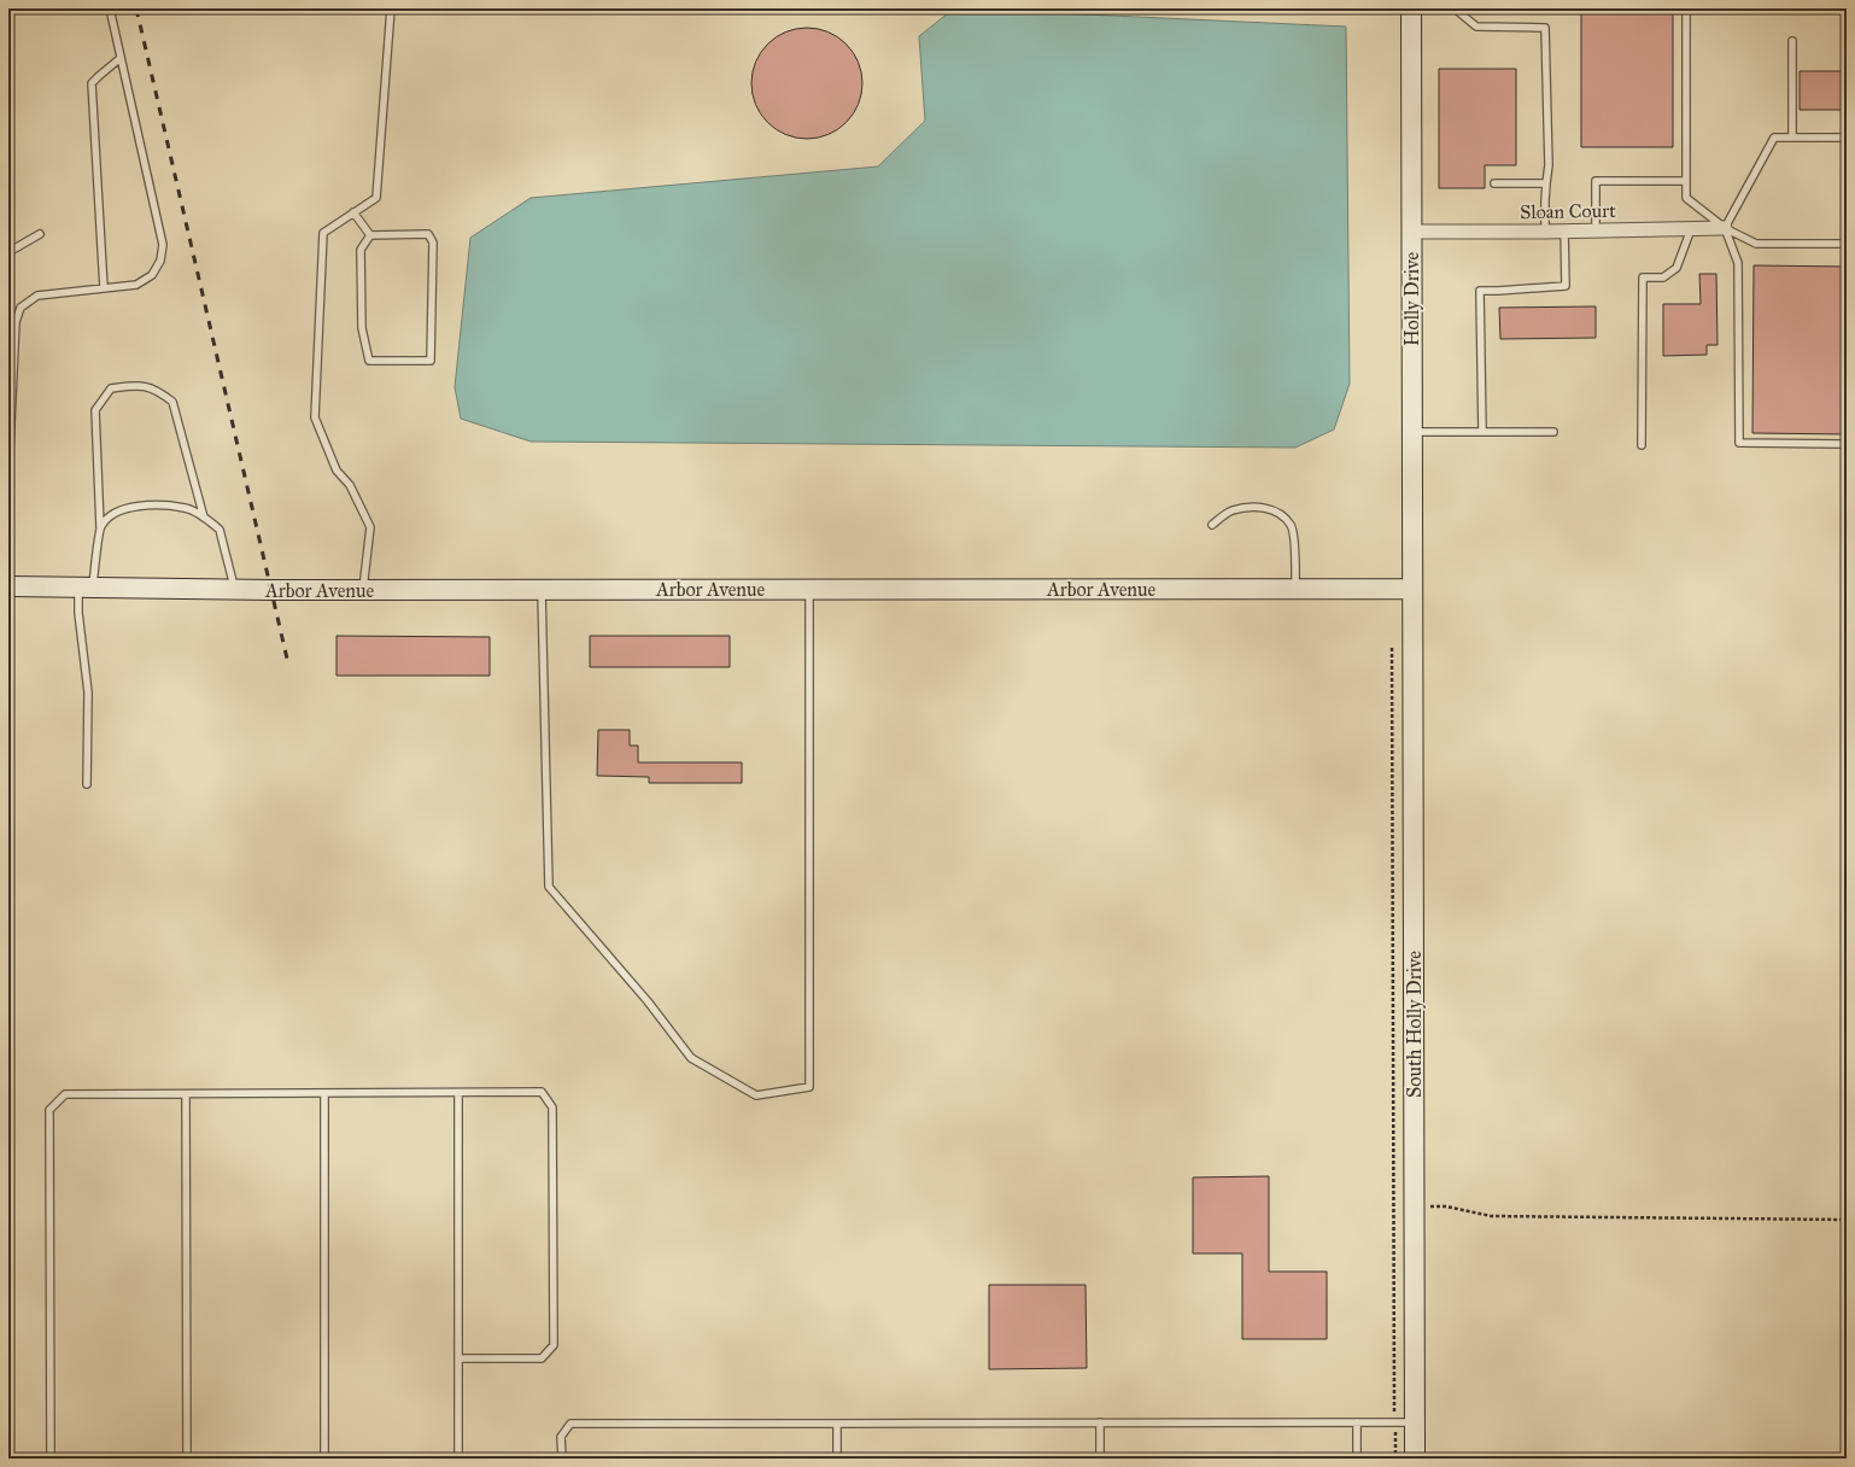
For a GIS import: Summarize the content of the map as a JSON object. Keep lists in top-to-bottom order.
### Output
{
  "streets": {
    "street": [
      "Sloan Court",
      "Holly Drive",
      "Arbor Avenue",
      "South Holly Drive"
    ]
  },
  "crossings": [
    ["Sloan Court", "Holly Drive"],
    ["Holly Drive", "Arbor Avenue"],
    ["Holly Drive", "South Holly Drive"],
    ["Arbor Avenue", "South Holly Drive"]
  ]
}
